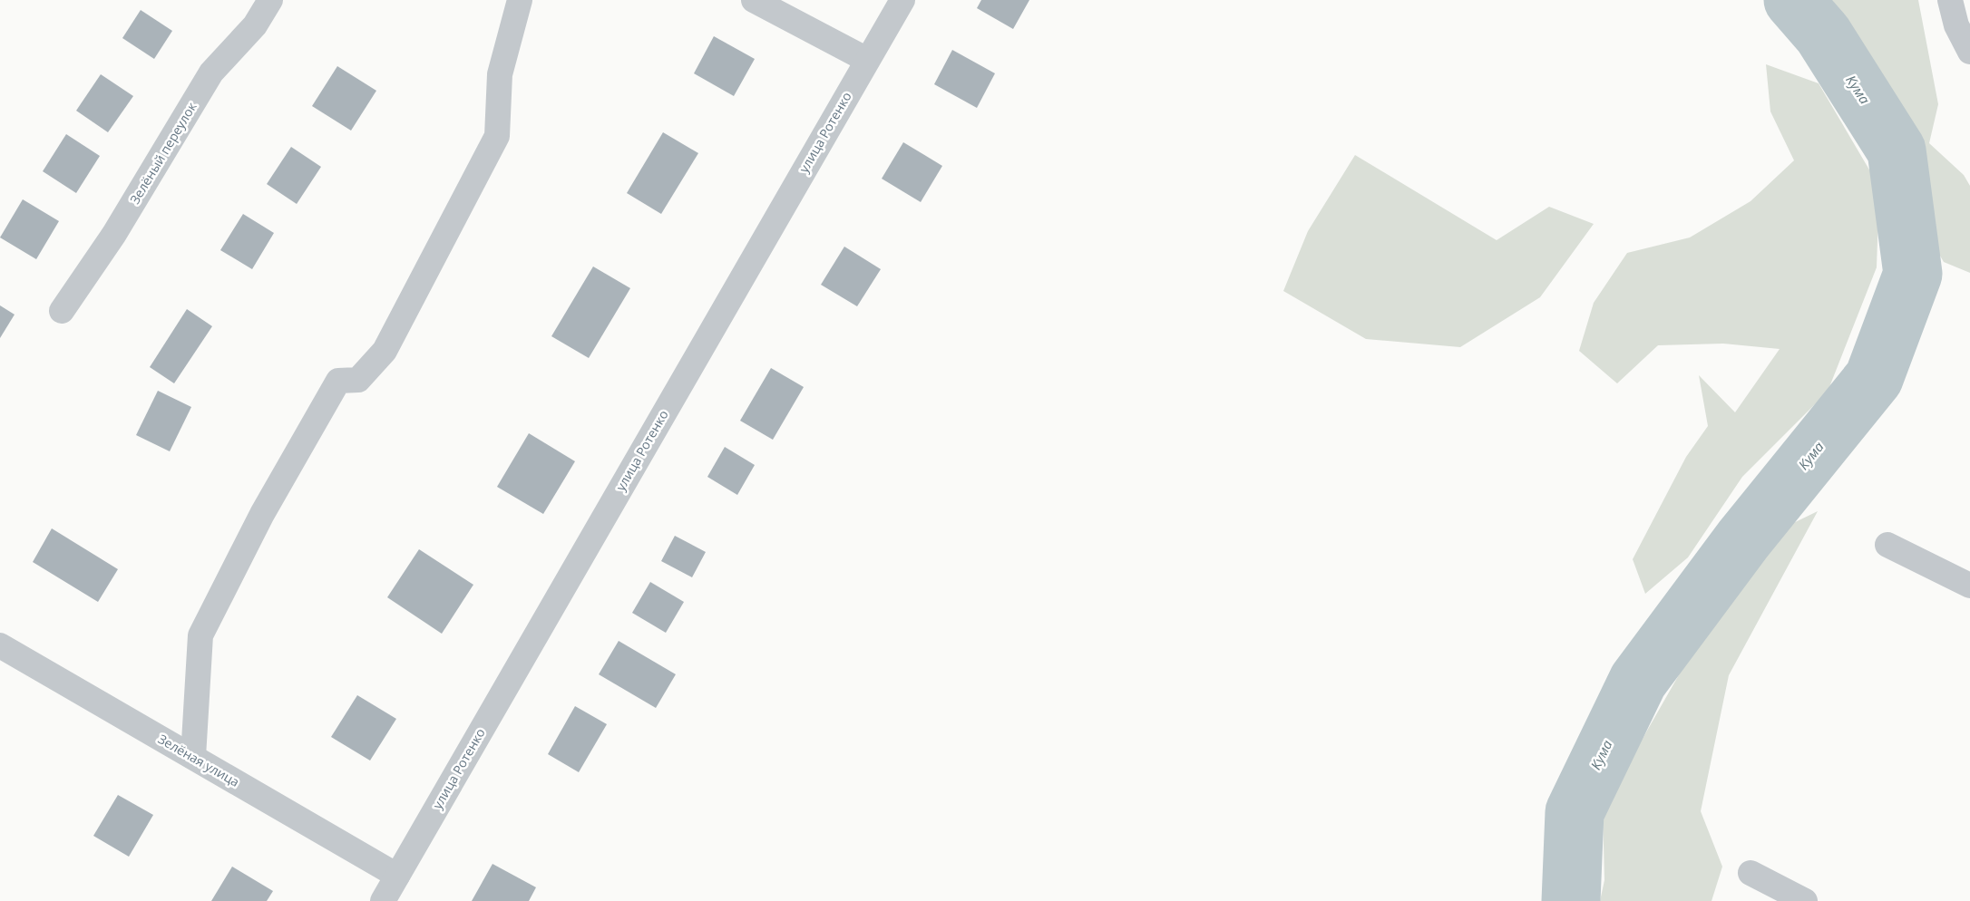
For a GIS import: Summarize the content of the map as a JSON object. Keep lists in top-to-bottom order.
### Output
{
  "streets": {
    "street": ["улица Ротенко", "Зелёный переулок", "Зелёная улица"]
  },
  "crossings": [
    ["улица Ротенко", "Зелёная улица"]
  ],
  "water": ["Кума"]
}
